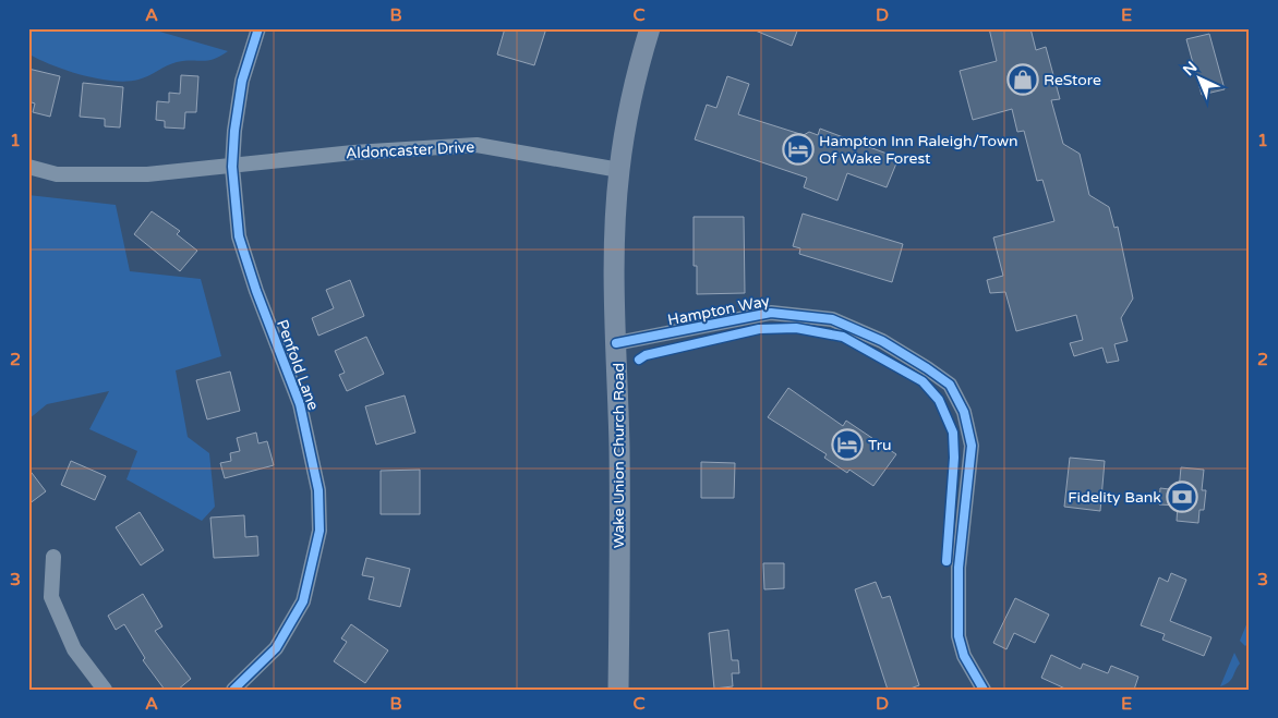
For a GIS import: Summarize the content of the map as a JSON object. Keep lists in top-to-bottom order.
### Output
{
  "streets": {
    "street": [
      "Aldoncaster Drive",
      "Hampton Way",
      "Penfold Lane",
      "Wake Union Church Road"
    ]
  },
  "crossings": [
    ["Aldoncaster Drive", "Penfold Lane"],
    ["Aldoncaster Drive", "Wake Union Church Road"],
    ["Hampton Way", "Wake Union Church Road"]
  ],
  "places": {
    "shop": ["ReStore"],
    "hotel": ["Hampton Inn Raleigh/Town Of Wake Forest", "Tru"],
    "bank": ["Fidelity Bank"]
  },
  "north": "top left",
  "grid": {
    "columns": [
      "A",
      "B",
      "C",
      "D",
      "E"
    ],
    "rows": ["1", "2", "3"]
  }
}
